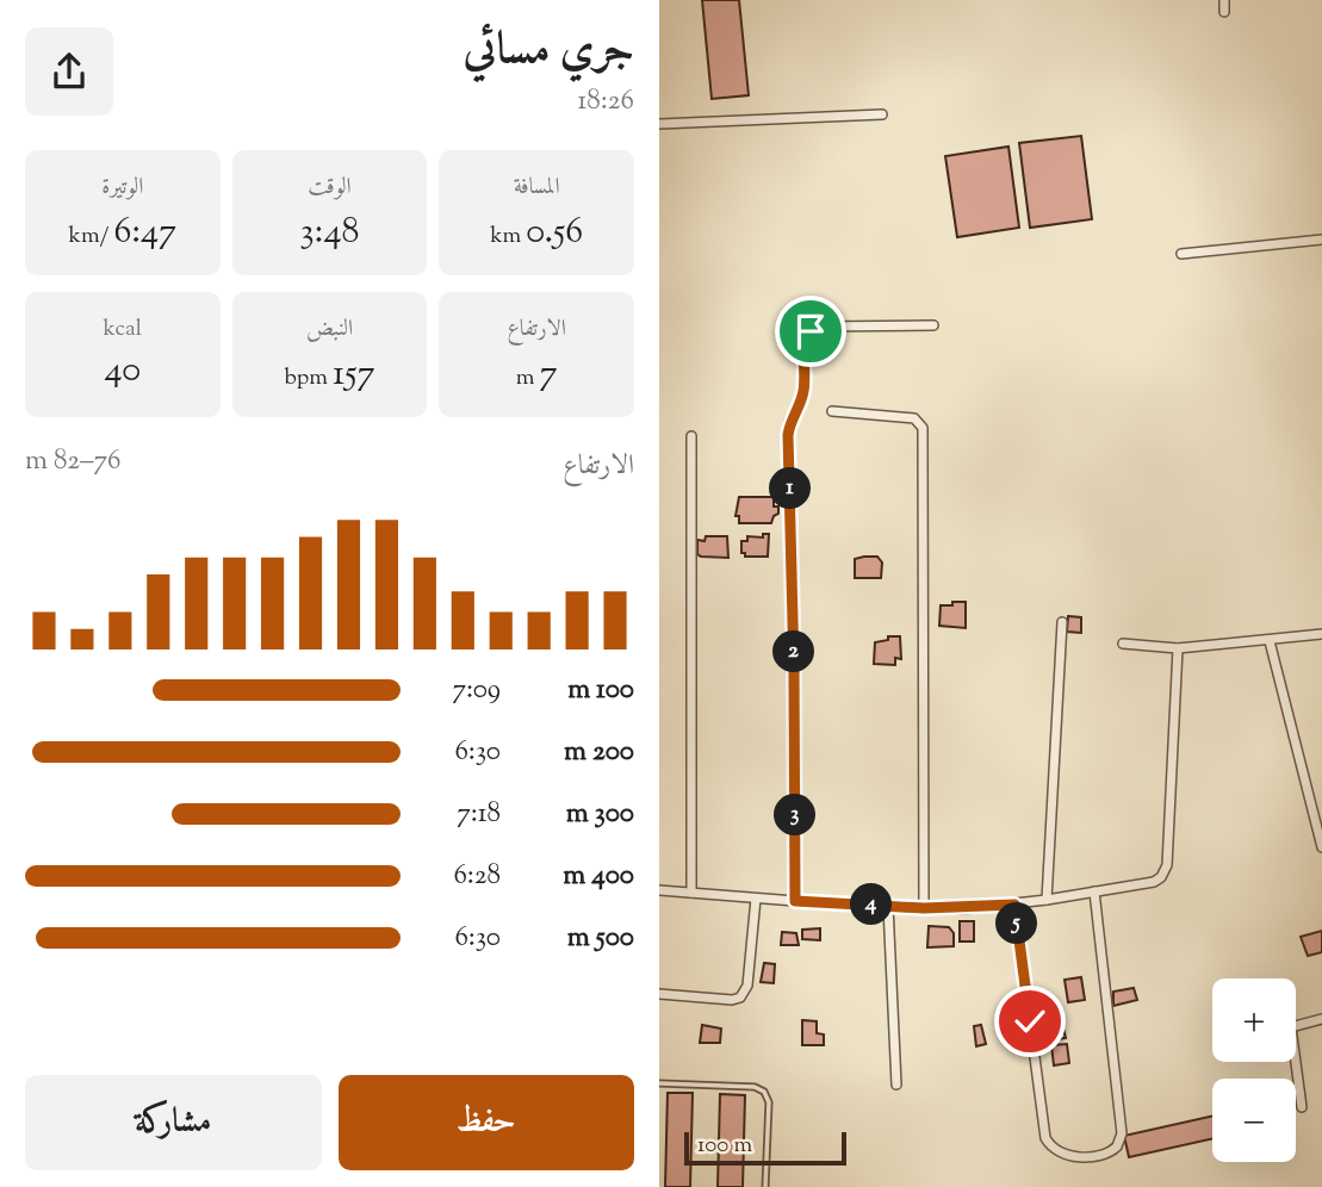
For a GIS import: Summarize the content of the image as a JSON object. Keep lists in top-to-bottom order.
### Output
{
  "scale_bar": "100 m",
  "page": {
    "heading": ["جري مسائي", "18:26"],
    "stats": [
      ["المسافة", "0.56 km"],
      ["الوقت", "3:48"],
      ["الوتيرة", "6:47 /km"],
      ["الارتفاع", "7 m"],
      ["النبض", "157 bpm"],
      ["kcal", "40"]
    ],
    "chart": ["الارتفاع", "76–82 m"],
    "pins": [
      "1",
      "2",
      "3",
      "4",
      "5"
    ],
    "list": [
      {
        "name": "100 m",
        "note": "7:09"
      },
      {
        "name": "200 m",
        "note": "6:30"
      },
      {
        "name": "300 m",
        "note": "7:18"
      },
      {
        "name": "400 m",
        "note": "6:28"
      },
      {
        "name": "500 m",
        "note": "6:30"
      }
    ],
    "map_buttons": ["+", "−"],
    "buttons": ["حفظ", "مشاركة"],
    "scale": "100 m"
  }
}
